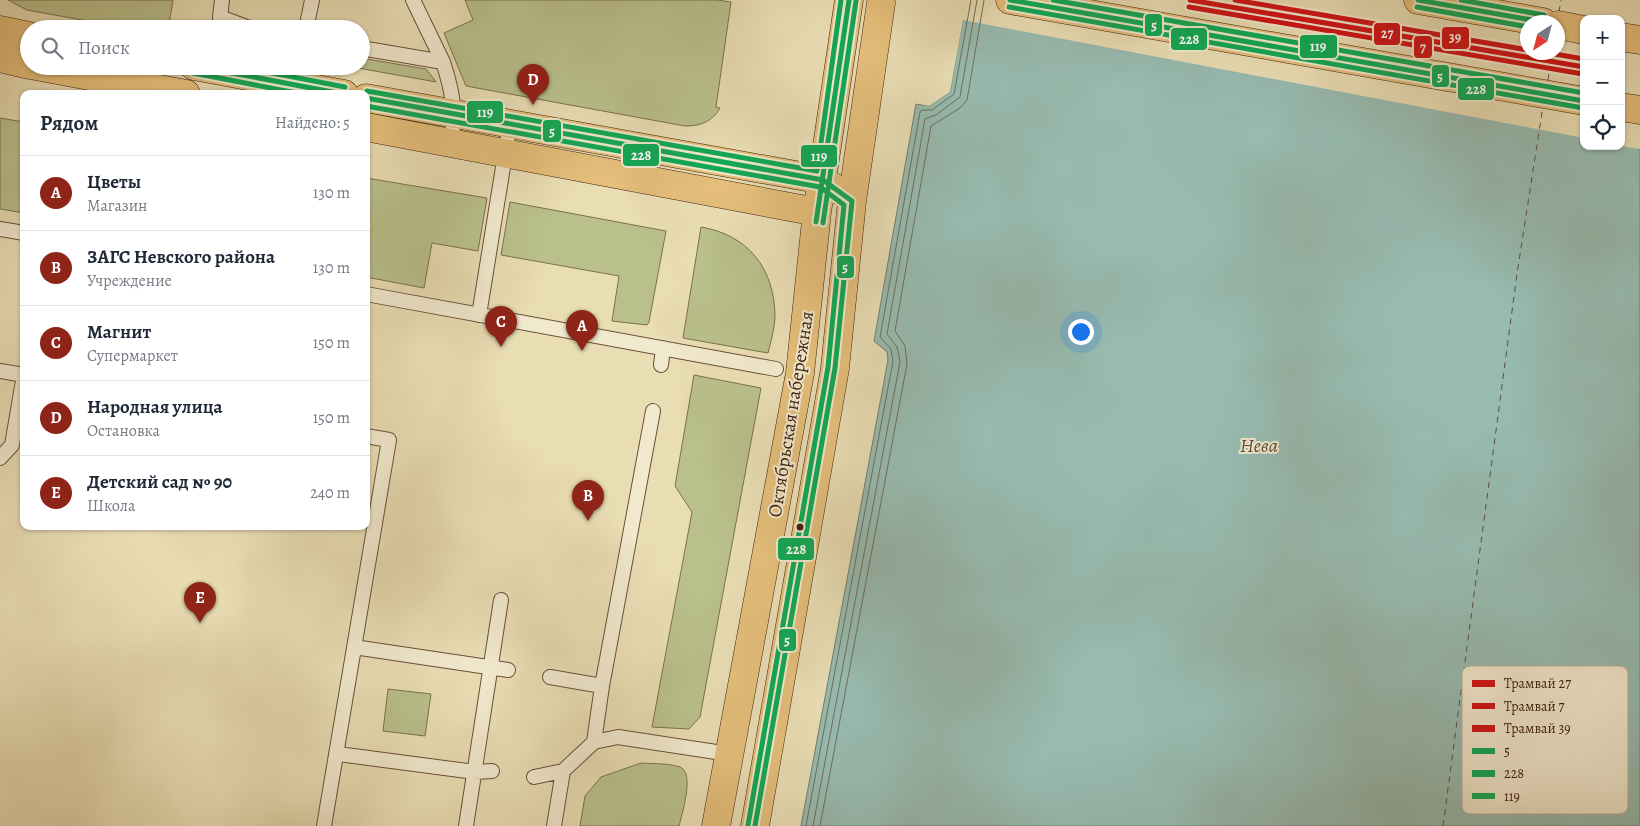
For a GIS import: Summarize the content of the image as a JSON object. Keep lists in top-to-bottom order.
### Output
{
  "streets": {
    "main road": ["Октябрьская набережная"]
  },
  "water": ["Нева"],
  "lines": [
    "tram line 27",
    "tram line 39",
    "transit line 5",
    "transit line 119",
    "transit line 228",
    "tram line 7"
  ],
  "legend": [
    "Трамвай 27",
    "Трамвай 7",
    "Трамвай 39",
    "5",
    "228",
    "119"
  ],
  "north": "bottom left",
  "page": {
    "map_buttons": ["+", "−"],
    "search": "Поиск",
    "pins": [
      "D",
      "C",
      "A",
      "B",
      "E"
    ],
    "heading": ["Рядом", "Найдено: 5"],
    "list": [
      {
        "mark": "A",
        "name": "Цветы",
        "note": "Магазин",
        "value": "130 m"
      },
      {
        "mark": "B",
        "name": "ЗАГС Невского района",
        "note": "Учреждение",
        "value": "130 m"
      },
      {
        "mark": "C",
        "name": "Магнит",
        "note": "Супермаркет",
        "value": "150 m"
      },
      {
        "mark": "D",
        "name": "Народная улица",
        "note": "Остановка",
        "value": "150 m"
      },
      {
        "mark": "E",
        "name": "Детский сад № 90",
        "note": "Школа",
        "value": "240 m"
      }
    ]
  }
}
